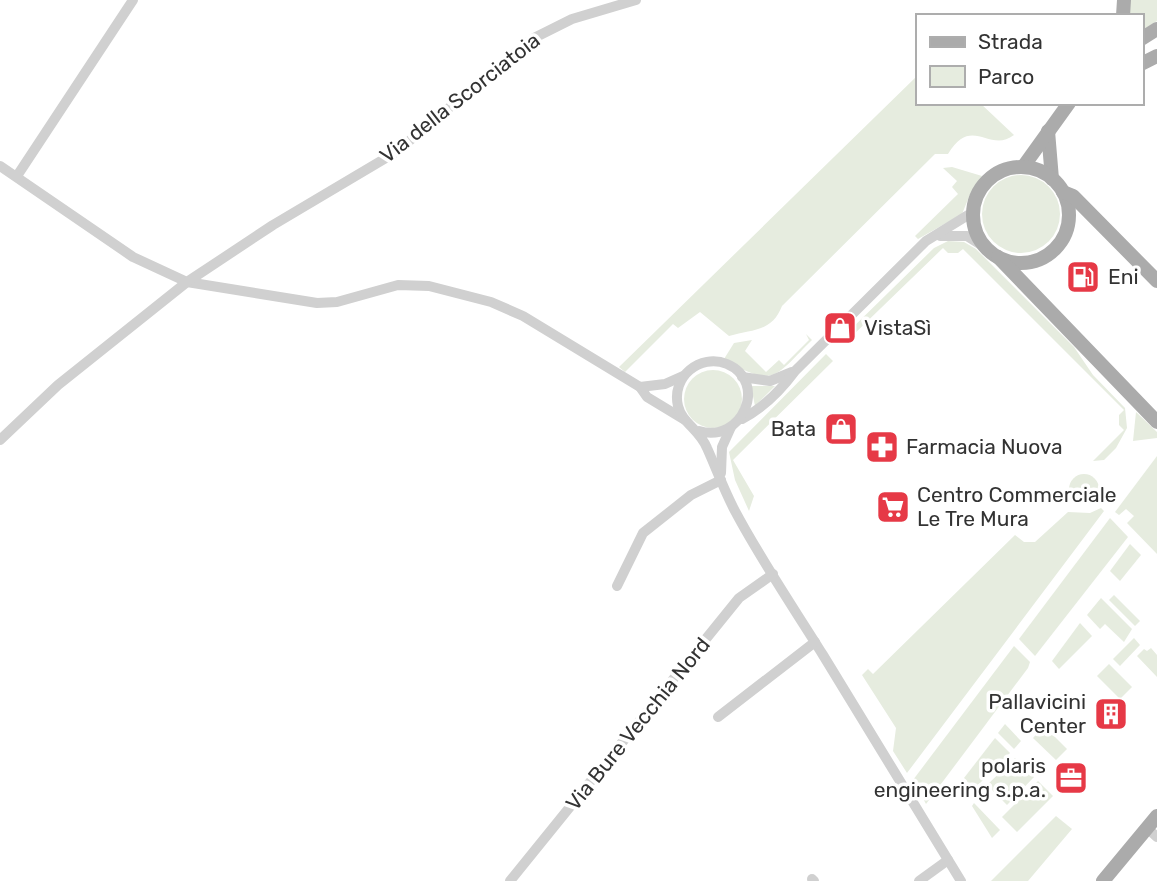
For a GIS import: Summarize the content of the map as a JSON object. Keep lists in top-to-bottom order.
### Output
{
  "streets": {
    "street": ["Via della Scorciatoia", "Via Bure Vecchia Nord"]
  },
  "places": {
    "fuel station": ["Eni"],
    "shop": ["VistaSì", "Bata"],
    "pharmacy": ["Farmacia Nuova"],
    "supermarket": ["Centro Commerciale Le Tre Mura"],
    "building": ["Pallavicini Center"],
    "office": ["polaris engineering s.p.a."]
  },
  "legend": ["Strada", "Parco"]
}
